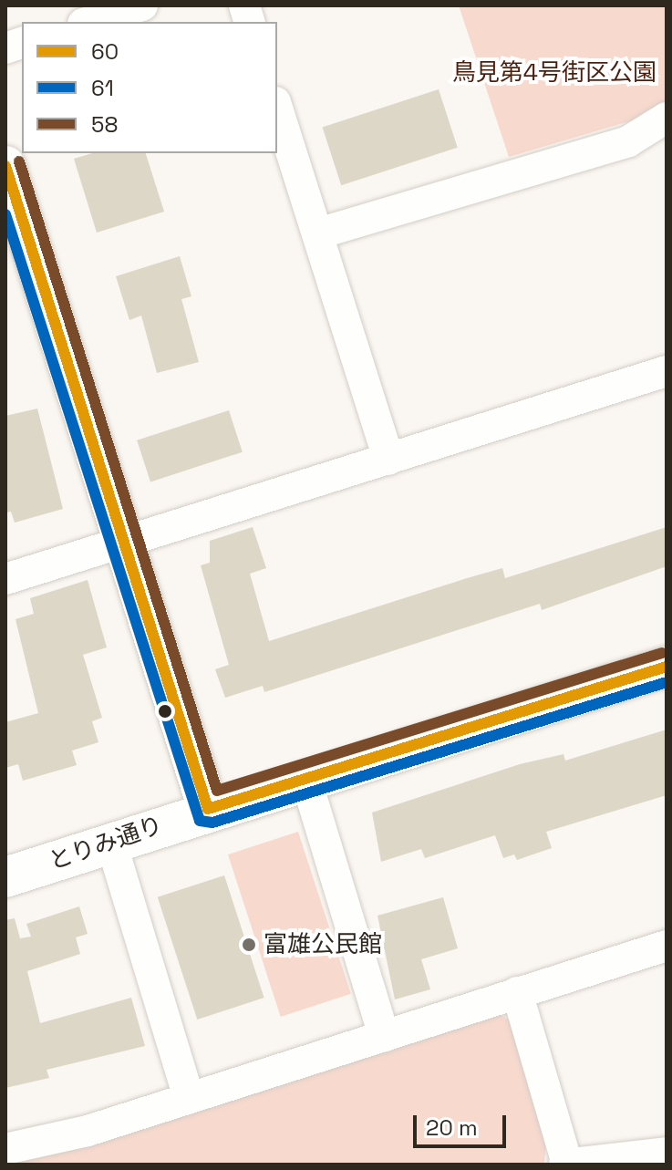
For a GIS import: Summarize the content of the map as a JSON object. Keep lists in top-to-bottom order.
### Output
{
  "streets": {
    "street": ["とりみ通り"]
  },
  "parks": ["鳥見第4号街区公園"],
  "places": ["富雄公民館"],
  "lines": ["transit line 58", "transit line 60", "transit line 61"],
  "legend": ["60", "61", "58"],
  "scale_bar": "20 m"
}
